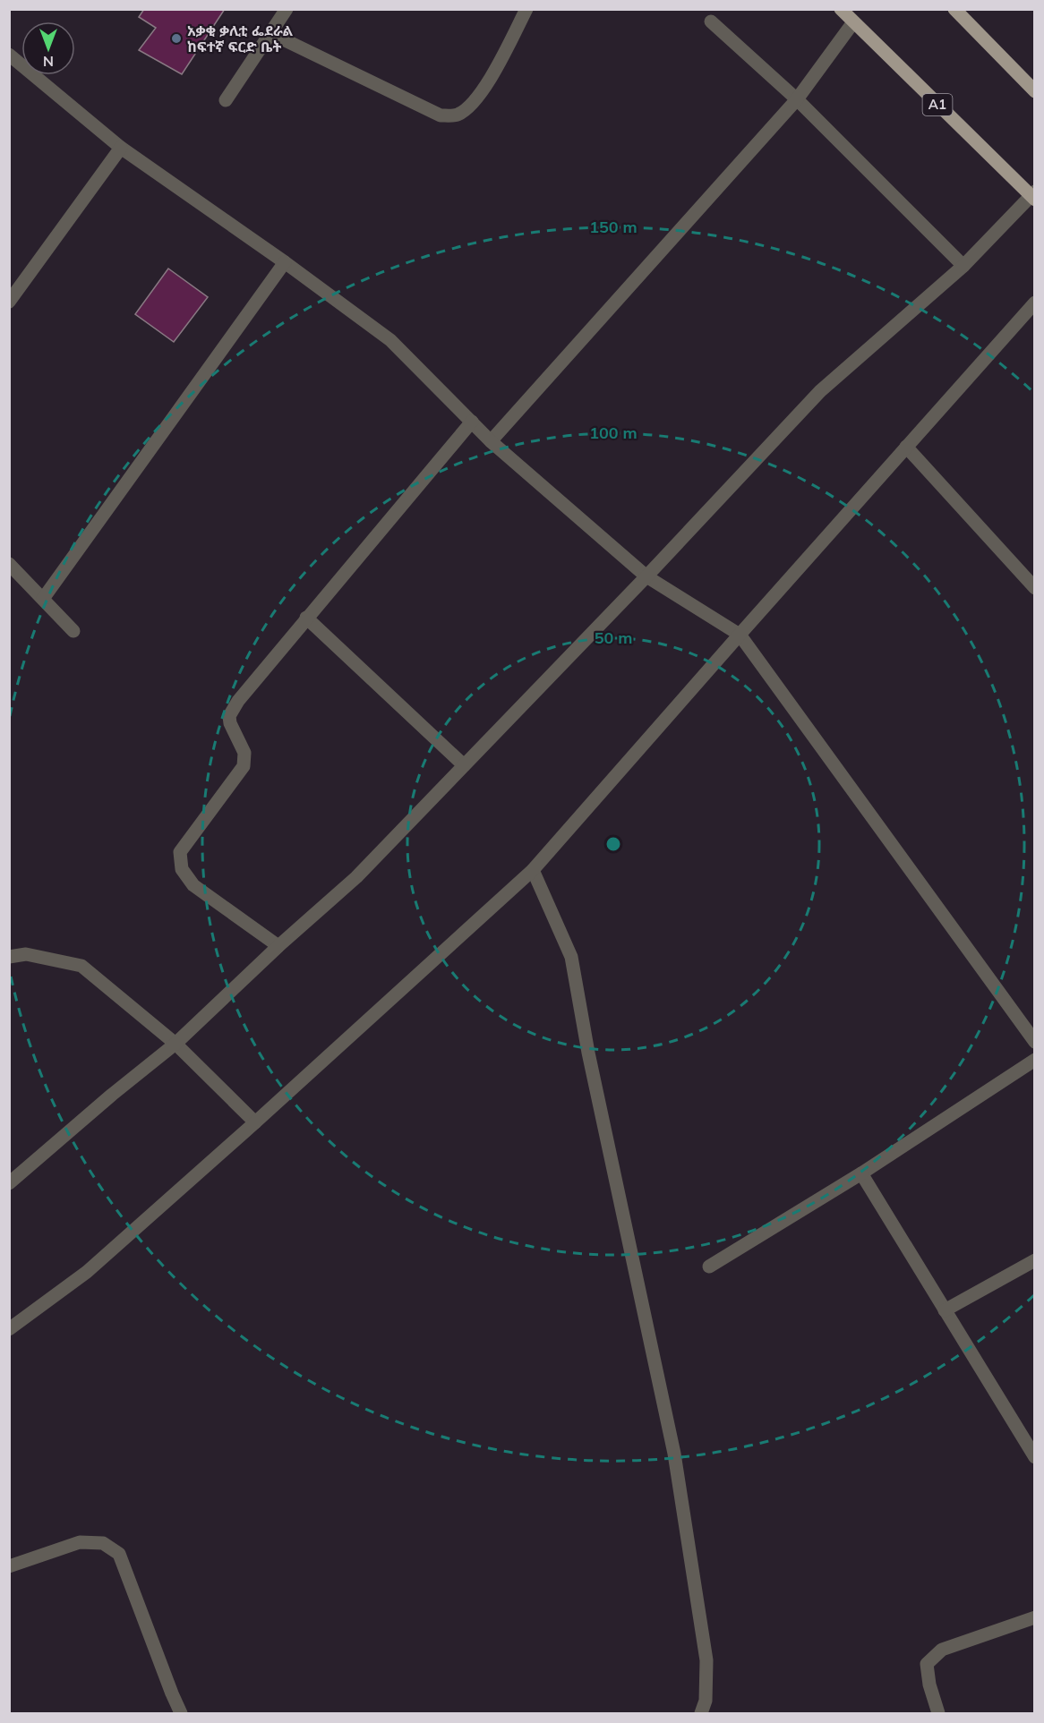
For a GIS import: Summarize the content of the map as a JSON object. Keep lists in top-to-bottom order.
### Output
{
  "streets": {
    "main road": ["A1"]
  },
  "places": ["አቃቂ ቃሊቲ ፌደራል ከፍተኛ ፍርድ ቤት"],
  "north": "bottom",
  "rings": ["150 m", "100 m", "50 m"]
}
